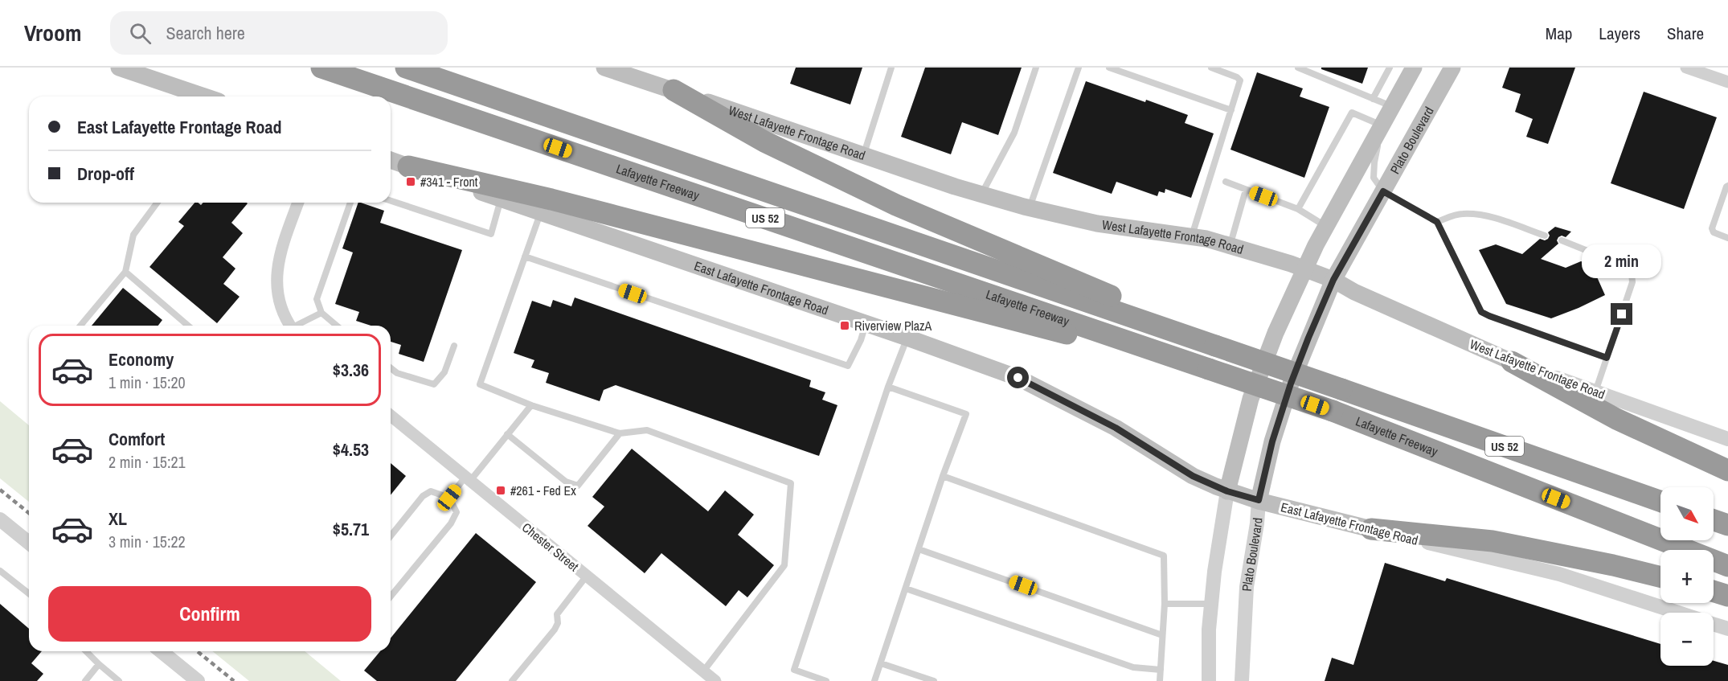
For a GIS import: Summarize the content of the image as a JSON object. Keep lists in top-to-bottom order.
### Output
{
  "streets": {
    "highway": ["Lafayette Freeway", "US 52"],
    "main road": ["West Lafayette Frontage Road", "Plato Boulevard", "East Lafayette Frontage Road"],
    "street": ["Chester Street"]
  },
  "crossings": [
    ["West Lafayette Frontage Road", "Plato Boulevard"],
    ["Plato Boulevard", "East Lafayette Frontage Road"]
  ],
  "places": {
    "transit": ["#341 - Front", "Riverview PlazA", "#261 - Fed Ex"]
  },
  "north": "bottom right",
  "page": {
    "header": "Vroom",
    "search": "Search here",
    "nav": ["Map", "Layers", "Share"],
    "banner": ["East Lafayette Frontage Road", "Drop-off"],
    "bubble": "2 min",
    "list": [
      {
        "name": "Economy",
        "note": "1 min · 15:20",
        "value": "$3.36"
      },
      {
        "name": "Comfort",
        "note": "2 min · 15:21",
        "value": "$4.53"
      },
      {
        "name": "XL",
        "note": "3 min · 15:22",
        "value": "$5.71"
      }
    ],
    "map_buttons": ["+", "−"],
    "buttons": "Confirm"
  }
}
